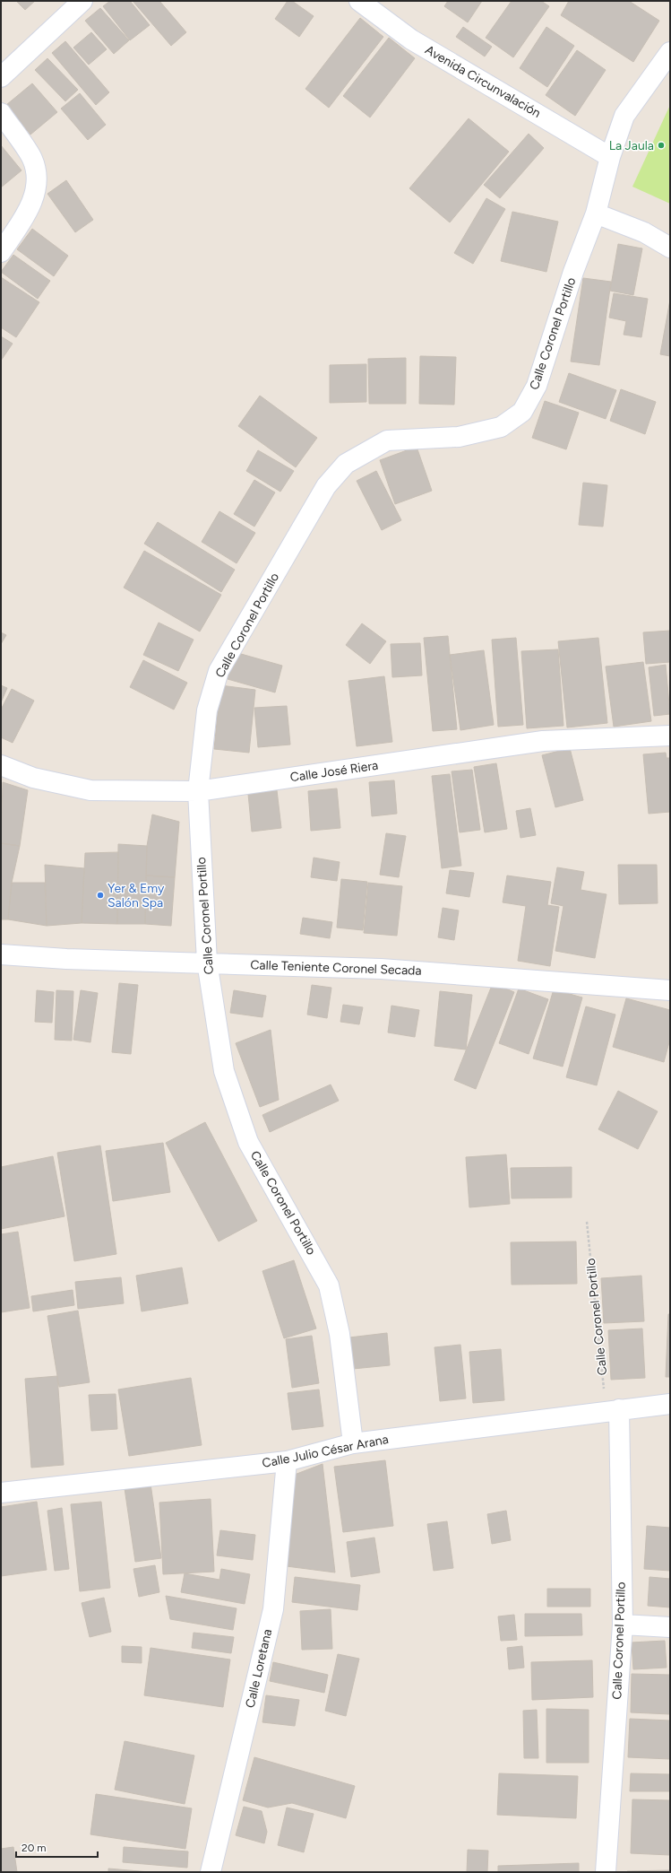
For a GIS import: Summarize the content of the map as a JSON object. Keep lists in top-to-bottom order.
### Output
{
  "streets": {
    "street": [
      "Avenida Circunvalación",
      "Calle Coronel Portillo",
      "Calle José Riera",
      "Calle Teniente Coronel Secada",
      "Calle Julio César Arana",
      "Calle Loretana"
    ]
  },
  "crossings": [
    ["Avenida Circunvalación", "Calle Coronel Portillo"],
    ["Calle Coronel Portillo", "Calle José Riera"],
    ["Calle Coronel Portillo", "Calle Teniente Coronel Secada"],
    ["Calle Coronel Portillo", "Calle Julio César Arana"],
    ["Calle Julio César Arana", "Calle Loretana"]
  ],
  "places": ["La Jaula", "Yer & Emy Salón Spa"],
  "scale_bar": "20 m"
}
